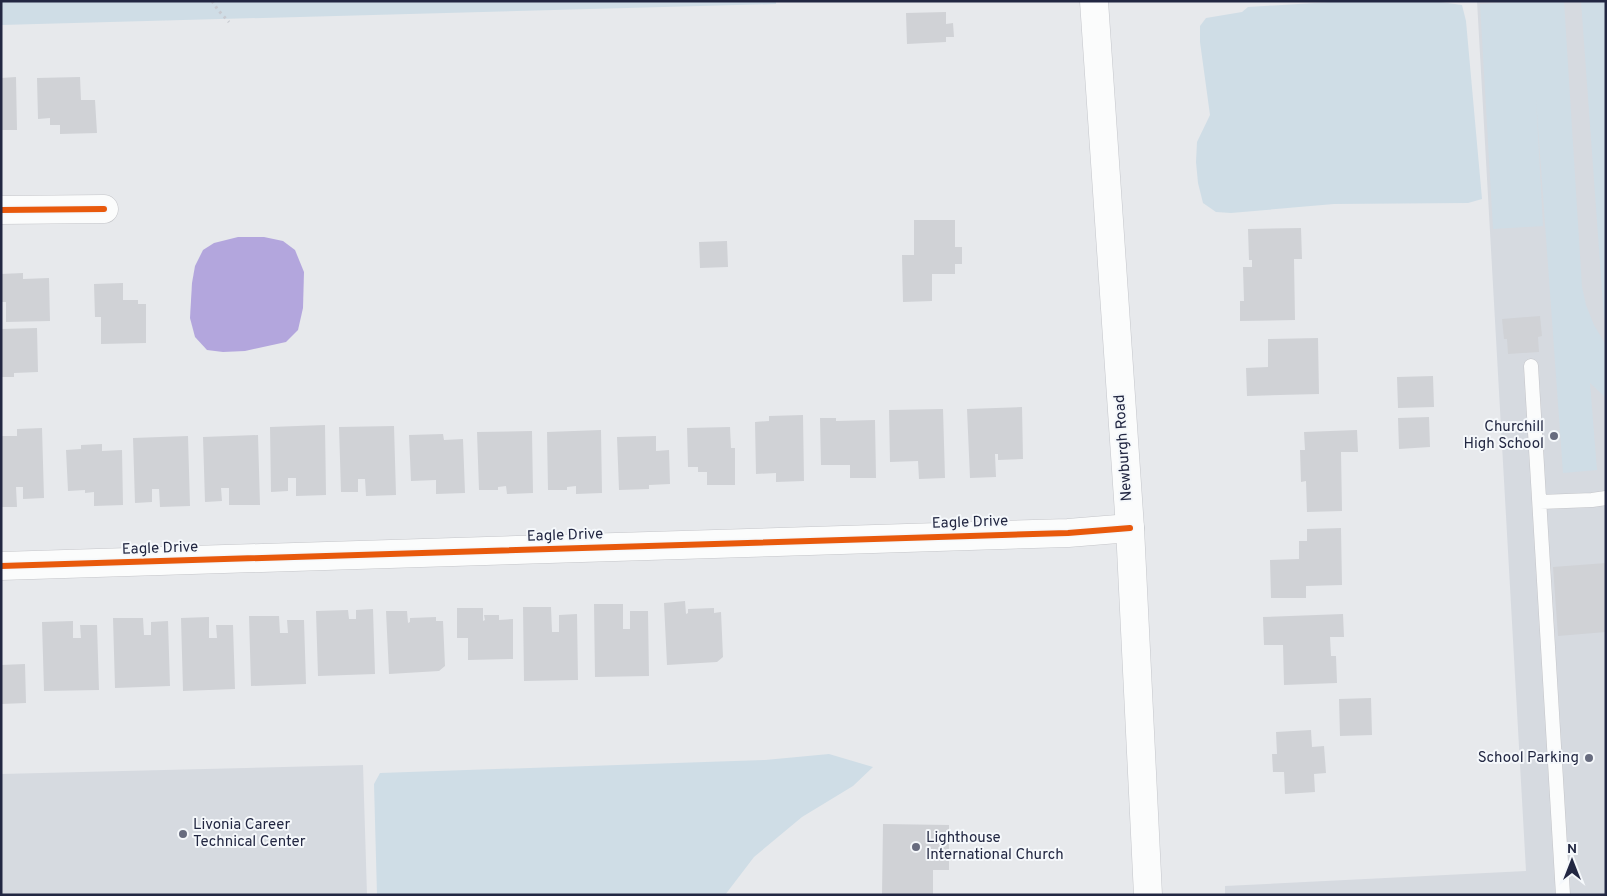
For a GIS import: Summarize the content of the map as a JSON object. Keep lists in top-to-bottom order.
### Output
{
  "streets": {
    "street": ["Newburgh Road", "Eagle Drive"]
  },
  "crossings": [
    ["Newburgh Road", "Eagle Drive"]
  ],
  "places": [
    "Churchill High School",
    "School Parking",
    "Livonia Career Technical Center",
    "Lighthouse International Church"
  ],
  "north": "top"
}
